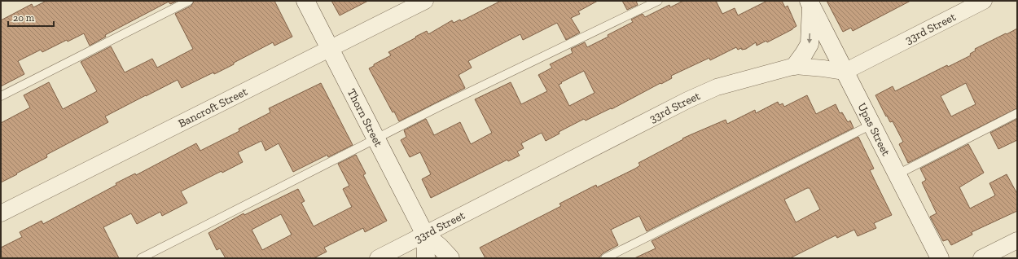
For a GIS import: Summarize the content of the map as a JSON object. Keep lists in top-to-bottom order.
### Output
{
  "streets": {
    "street": [
      "33rd Street",
      "Bancroft Street",
      "Thorn Street",
      "Upas Street"
    ]
  },
  "crossings": [
    ["33rd Street", "Thorn Street"],
    ["33rd Street", "Upas Street"],
    ["Bancroft Street", "Thorn Street"]
  ],
  "scale_bar": "20 m"
}
